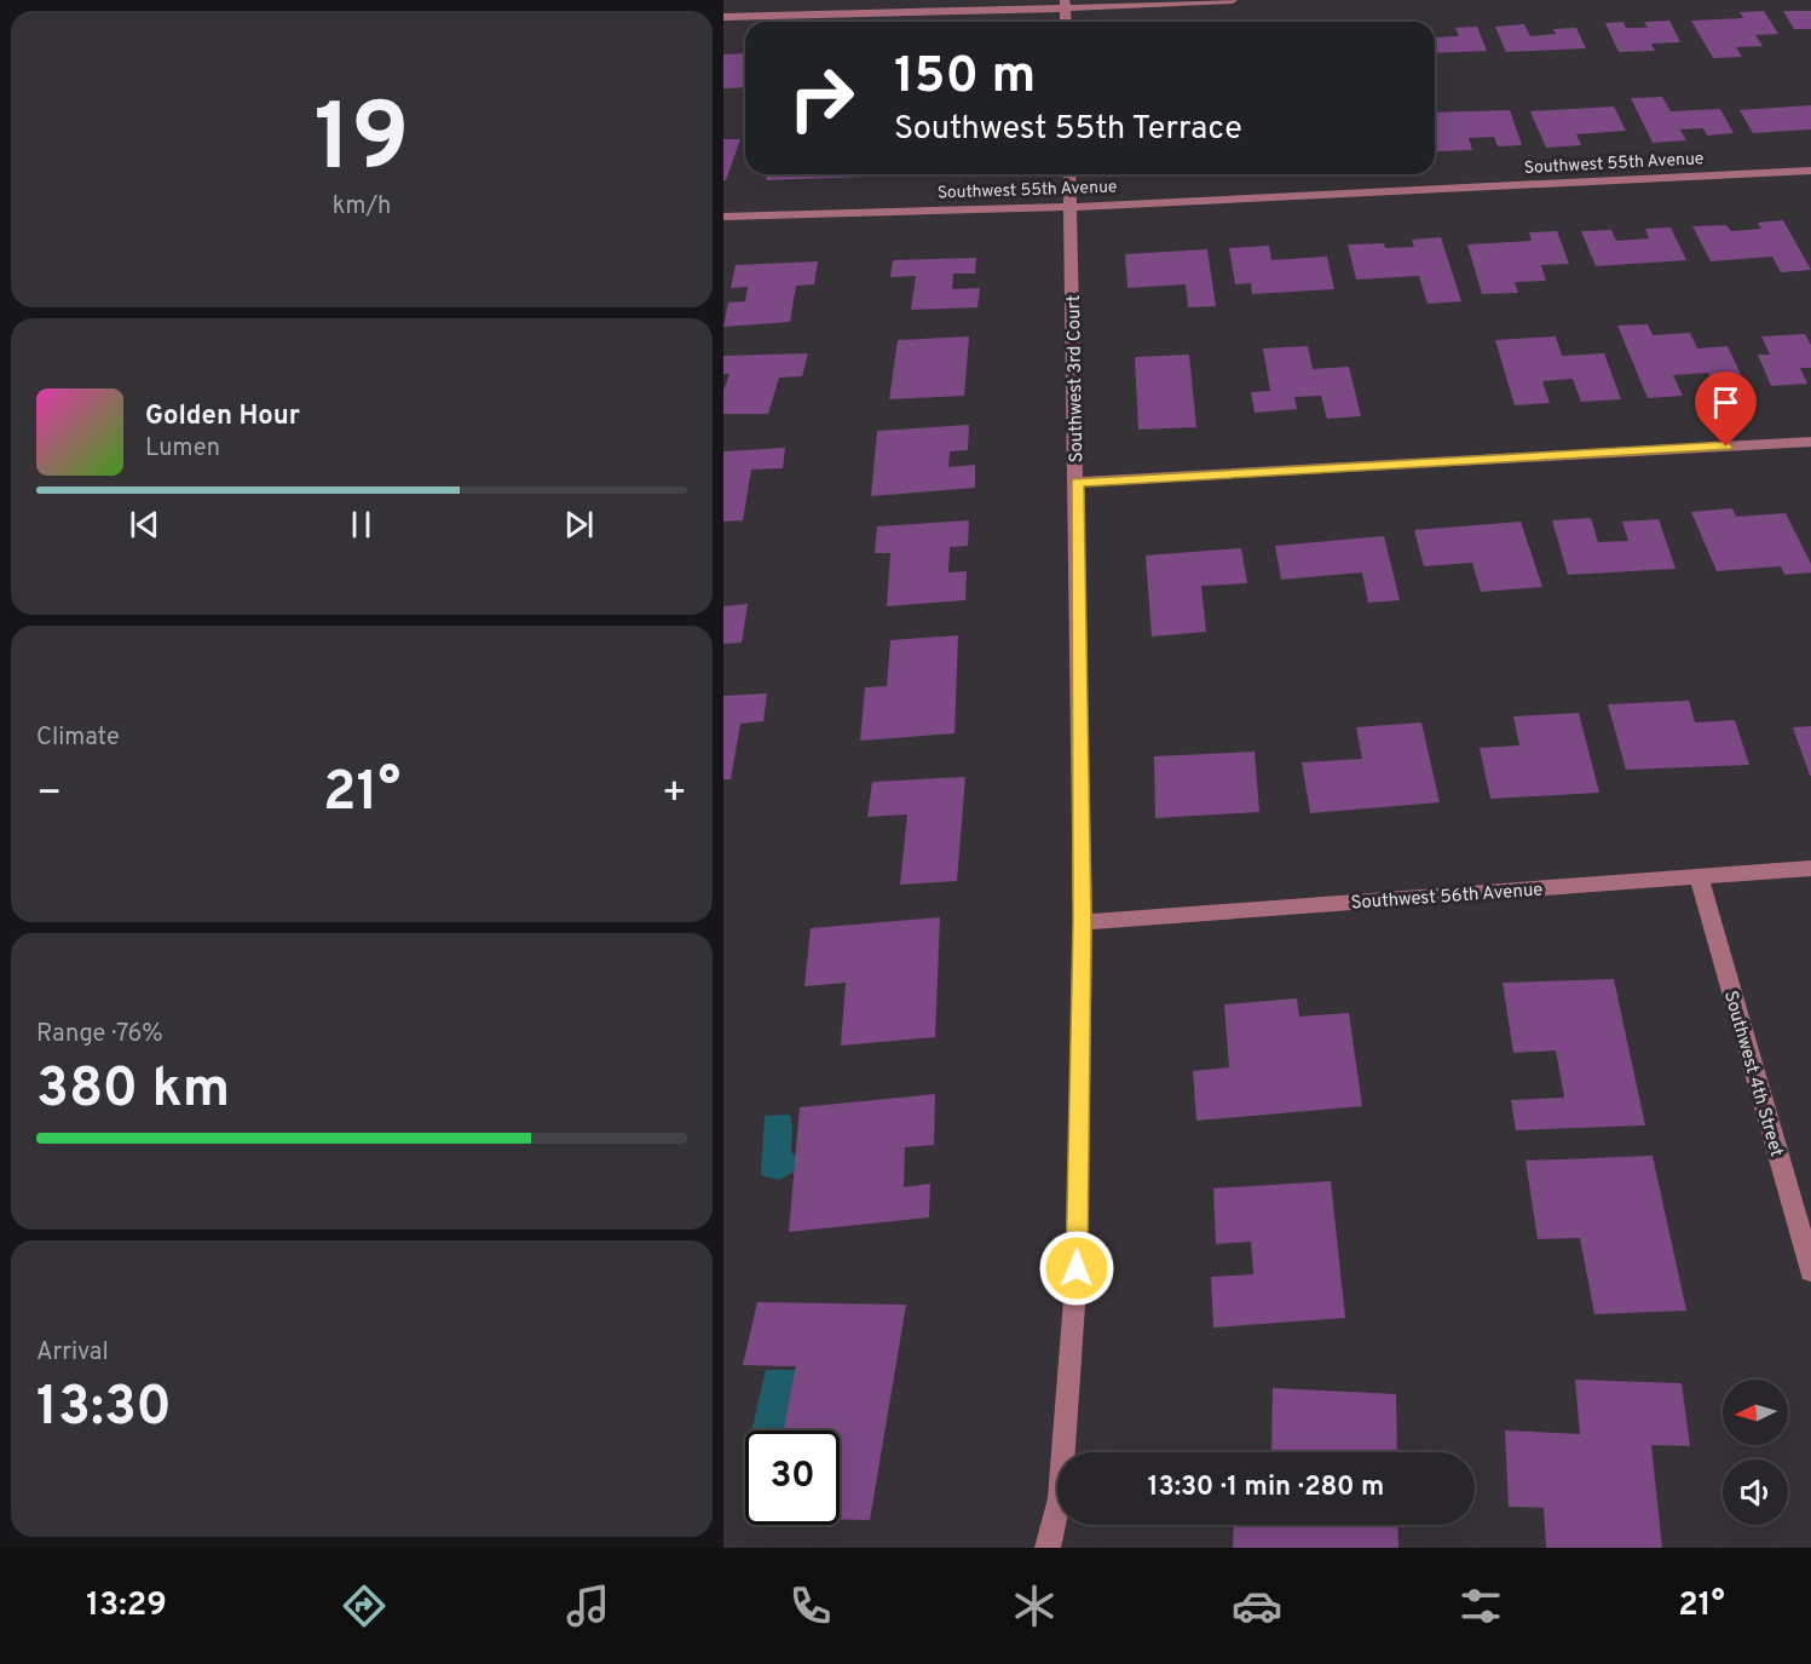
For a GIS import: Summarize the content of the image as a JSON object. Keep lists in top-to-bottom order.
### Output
{
  "streets": {
    "street": [
      "Southwest 55th Avenue",
      "Southwest 3rd Court",
      "Southwest 56th Avenue",
      "Southwest 4th Street"
    ]
  },
  "crossings": [
    ["Southwest 55th Avenue", "Southwest 3rd Court"],
    ["Southwest 3rd Court", "Southwest 56th Avenue"],
    ["Southwest 56th Avenue", "Southwest 4th Street"]
  ],
  "north": "left",
  "page": {
    "tile": [
      ["19", "km/h"],
      "Climate",
      ["Range · 76%", "380 km"],
      ["Arrival", "13:30"]
    ],
    "turn": ["150 m", "Southwest 55th Terrace"],
    "song": ["Golden Hour", "Lumen"],
    "heat": ["−", "21°", "+"],
    "limit": "30",
    "trip": "13:30 · 1 min · 280 m",
    "tabs": ["13:29", "21°"]
  }
}
